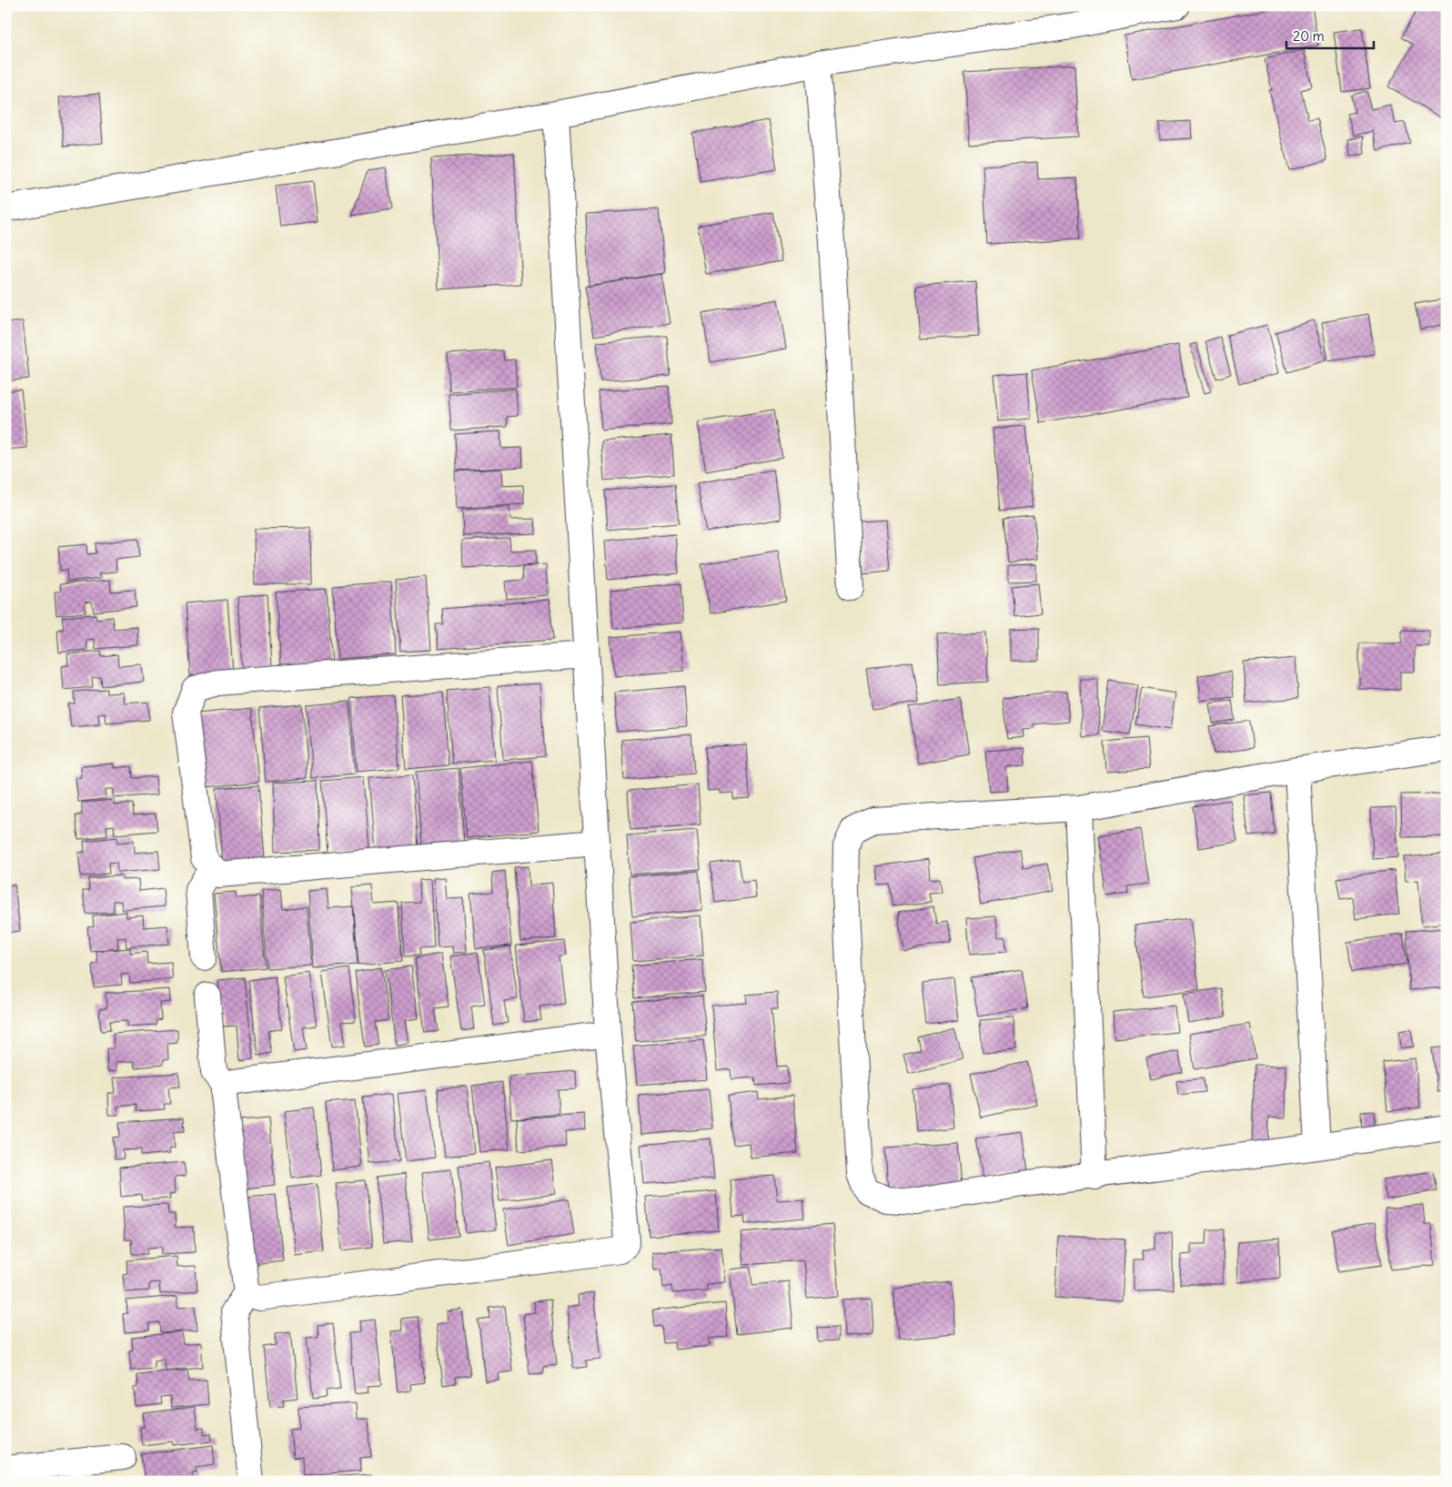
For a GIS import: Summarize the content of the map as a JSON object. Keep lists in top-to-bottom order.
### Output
{
  "scale_bar": "20 m"
}
